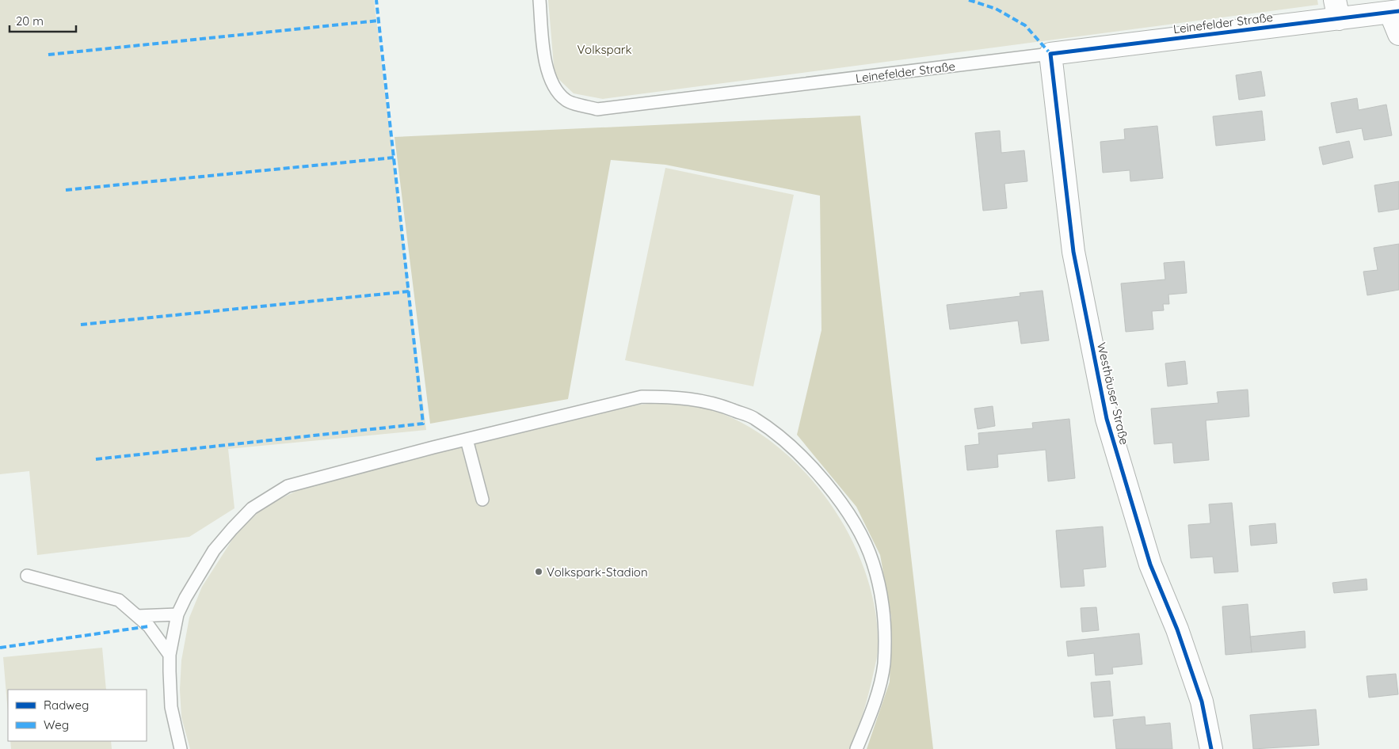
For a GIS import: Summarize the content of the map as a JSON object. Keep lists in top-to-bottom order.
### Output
{
  "streets": {
    "street": ["Leinefelder Straße", "Westhäuser Straße"]
  },
  "crossings": [
    ["Leinefelder Straße", "Westhäuser Straße"]
  ],
  "parks": ["Volkspark"],
  "places": ["Volkspark-Stadion"],
  "legend": ["Radweg", "Weg"],
  "scale_bar": "20 m"
}
